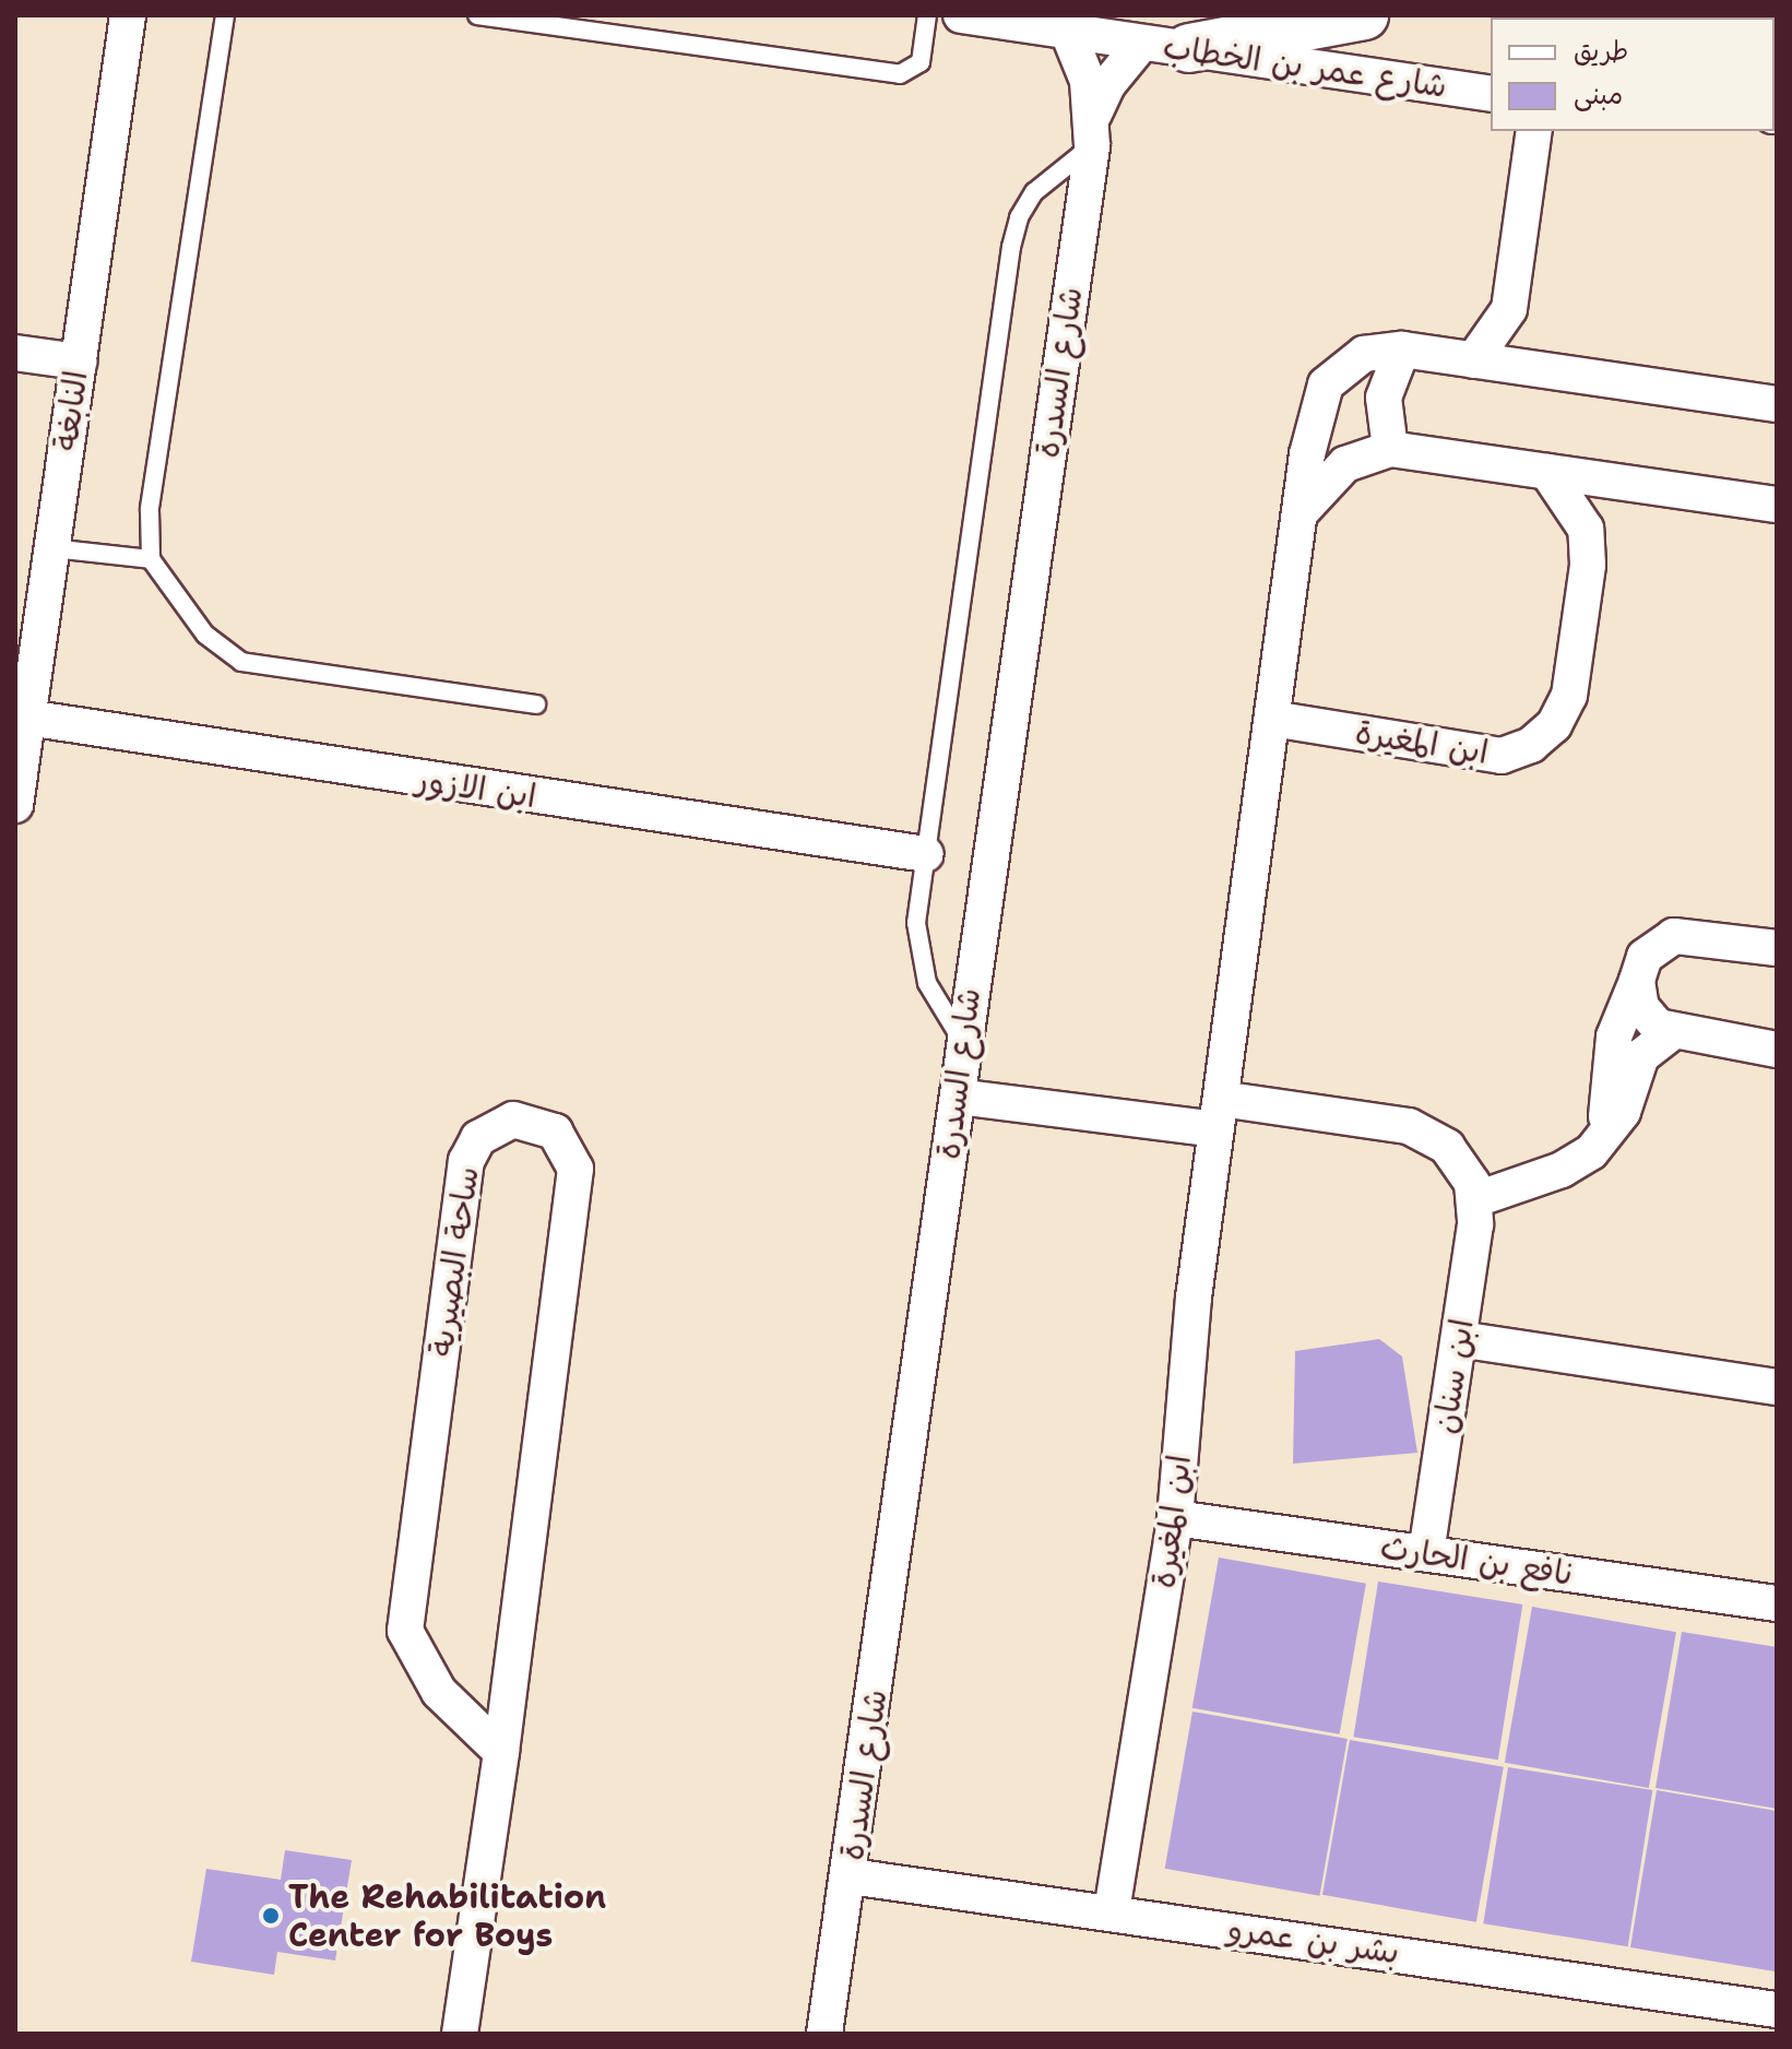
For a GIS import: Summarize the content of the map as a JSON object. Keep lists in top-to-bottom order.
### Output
{
  "streets": {
    "street": [
      "شارع عمر بن الخطاب",
      "شارع السدرة",
      "النابغة",
      "ابن المغيرة",
      "ابن الازور",
      "ساحة البصيرية",
      "ابن سنان",
      "نافع بن الحارث",
      "بشر بن عمرو"
    ]
  },
  "crossings": [
    ["شارع عمر بن الخطاب", "شارع السدرة"],
    ["شارع السدرة", "بشر بن عمرو"],
    ["النابغة", "ابن الازور"],
    ["ابن المغيرة", "نافع بن الحارث"],
    ["ابن المغيرة", "بشر بن عمرو"],
    ["ابن سنان", "نافع بن الحارث"]
  ],
  "places": ["The Rehabilitation Center for Boys"],
  "legend": ["طريق", "مبنى"]
}
